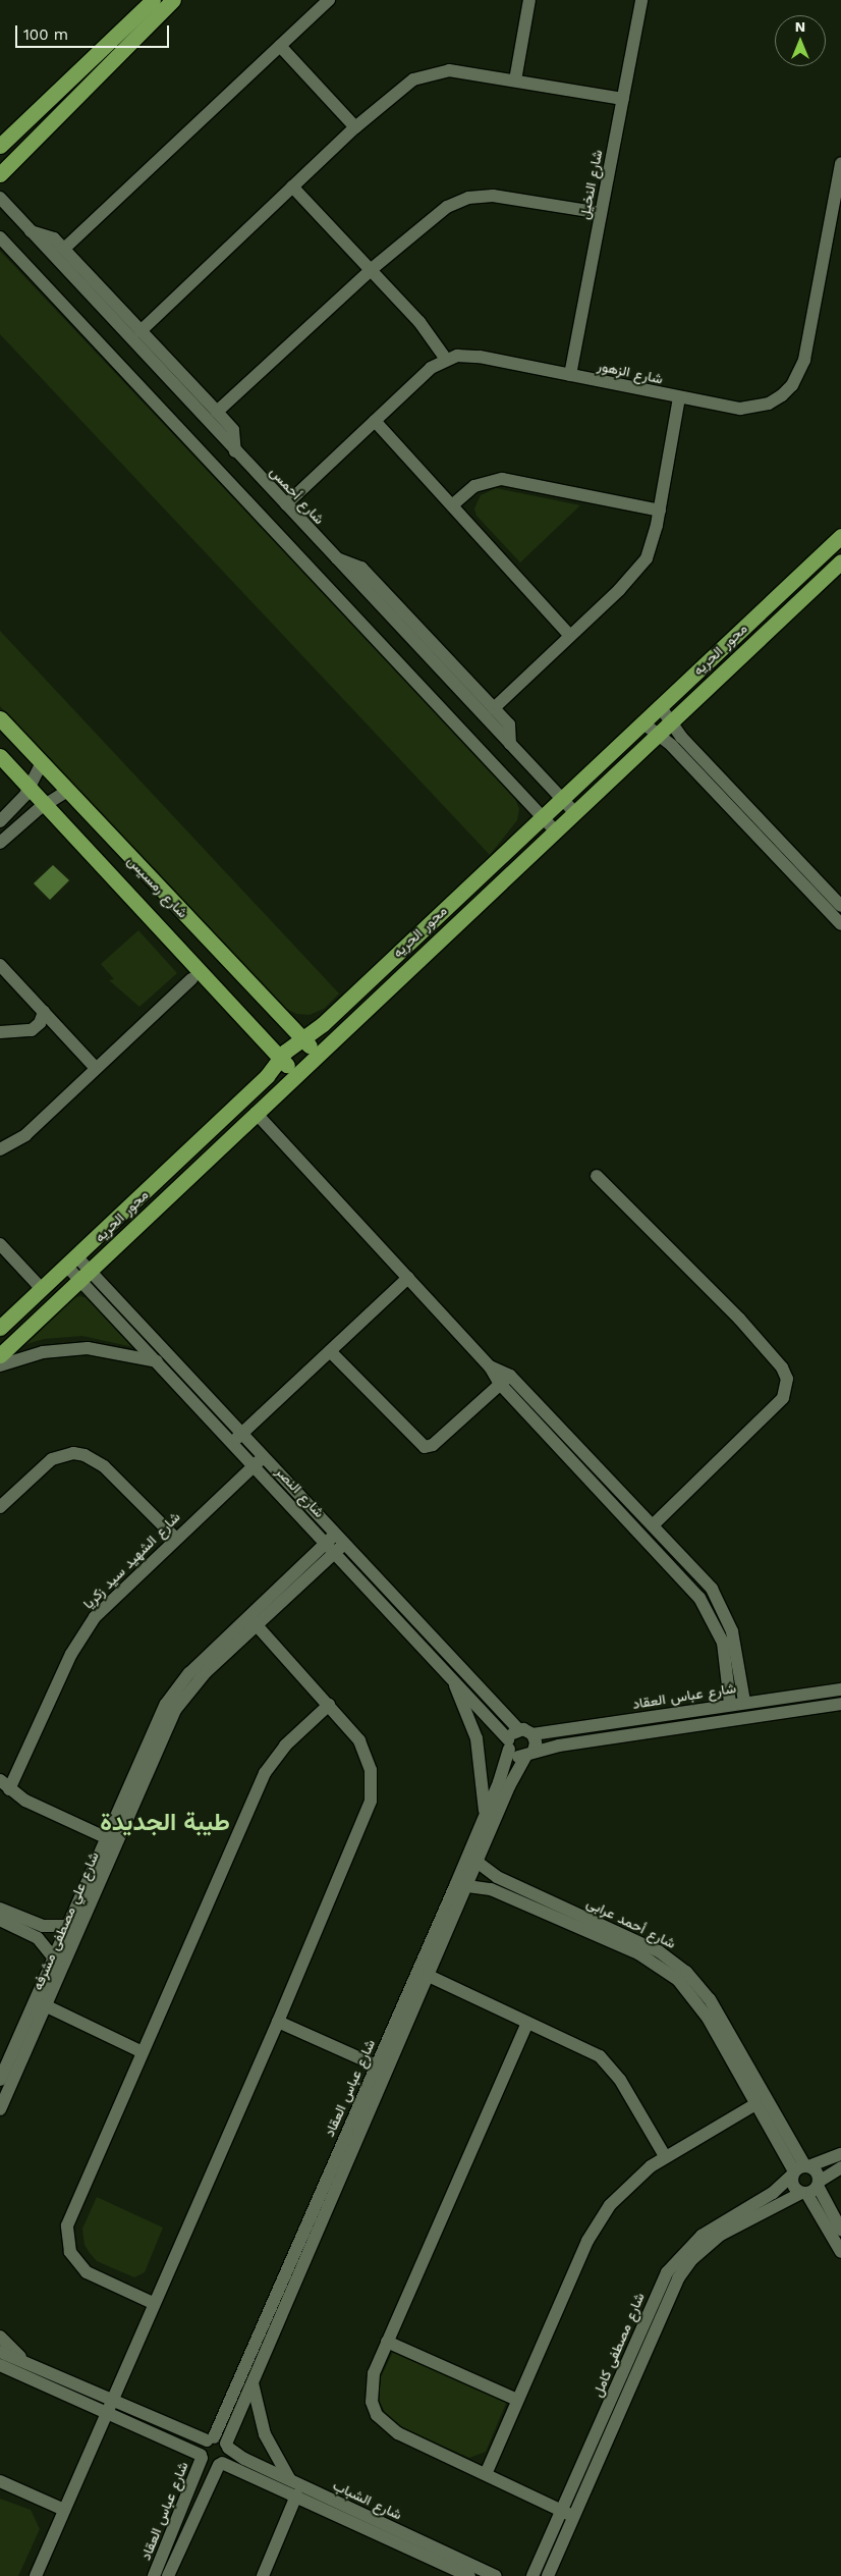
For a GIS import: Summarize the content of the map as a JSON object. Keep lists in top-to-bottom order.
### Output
{
  "streets": {
    "main road": ["محور الحريه", "شارع رمسيس"],
    "street": [
      "شارع النخيل",
      "شارع الزهور",
      "شارع أحمس",
      "شارع النصر",
      "شارع الشهيد سيد زكريا",
      "شارع عباس العقاد",
      "شارع علي مصطفى مشرفه",
      "شارع أحمد عرابى",
      "شارع مصطفى كامل",
      "شارع الشباب"
    ]
  },
  "crossings": [
    ["شارع النخيل", "شارع الزهور"],
    ["شارع أحمس", "محور الحريه"],
    ["محور الحريه", "شارع رمسيس"],
    ["محور الحريه", "شارع النصر"],
    ["شارع النصر", "شارع الشهيد سيد زكريا"],
    ["شارع النصر", "شارع عباس العقاد"],
    ["شارع النصر", "شارع علي مصطفى مشرفه"],
    ["شارع عباس العقاد", "شارع أحمد عرابى"],
    ["شارع عباس العقاد", "شارع الشباب"],
    ["شارع أحمد عرابى", "شارع مصطفى كامل"]
  ],
  "districts": ["طيبة الجديدة"],
  "scale_bar": "100 m",
  "north": "top"
}
